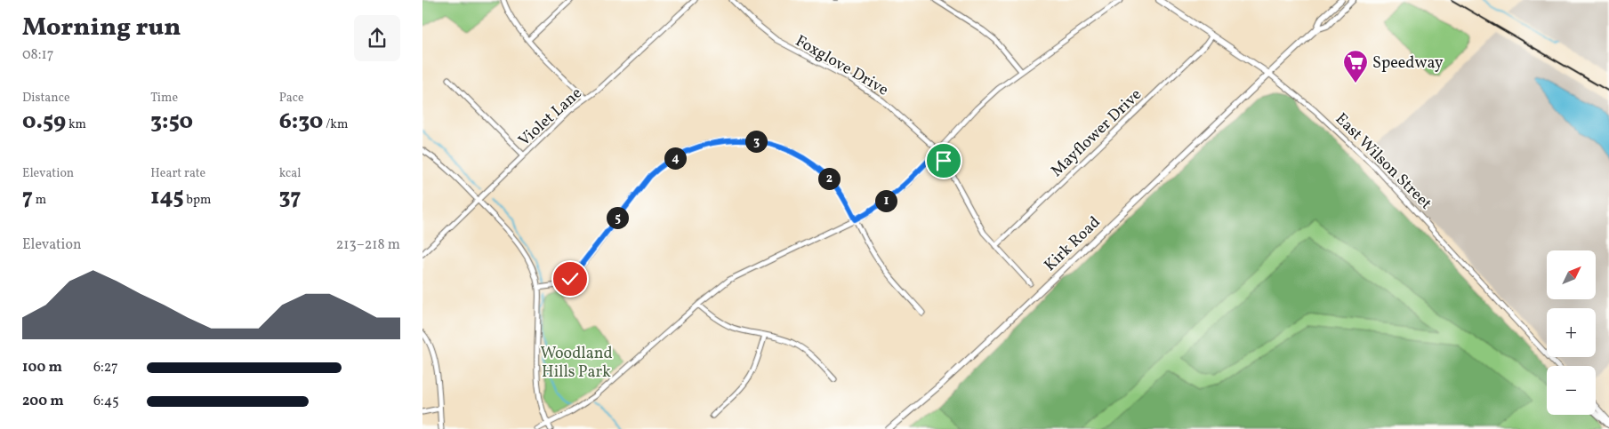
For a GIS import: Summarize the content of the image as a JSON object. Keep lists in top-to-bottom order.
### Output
{
  "streets": {
    "street": [
      "Foxglove Drive",
      "Violet Lane",
      "Mayflower Drive",
      "East Wilson Street",
      "Kirk Road"
    ]
  },
  "crossings": [
    ["Foxglove Drive", "Mayflower Drive"],
    ["Mayflower Drive", "East Wilson Street"],
    ["East Wilson Street", "Kirk Road"]
  ],
  "parks": ["Woodland Hills Park"],
  "places": {
    "supermarket": ["Speedway"]
  },
  "north": "top right",
  "page": {
    "heading": ["Morning run", "08:17"],
    "stats": [
      ["Distance", "0.59 km"],
      ["Time", "3:50"],
      ["Pace", "6:30 /km"],
      ["Elevation", "7 m"],
      ["Heart rate", "145 bpm"],
      ["kcal", "37"]
    ],
    "pins": [
      "3",
      "4",
      "2",
      "1",
      "5"
    ],
    "chart": ["Elevation", "213–218 m"],
    "map_buttons": ["+", "−"],
    "list": [
      {
        "name": "100 m",
        "note": "6:27"
      },
      {
        "name": "200 m",
        "note": "6:45"
      }
    ]
  }
}
